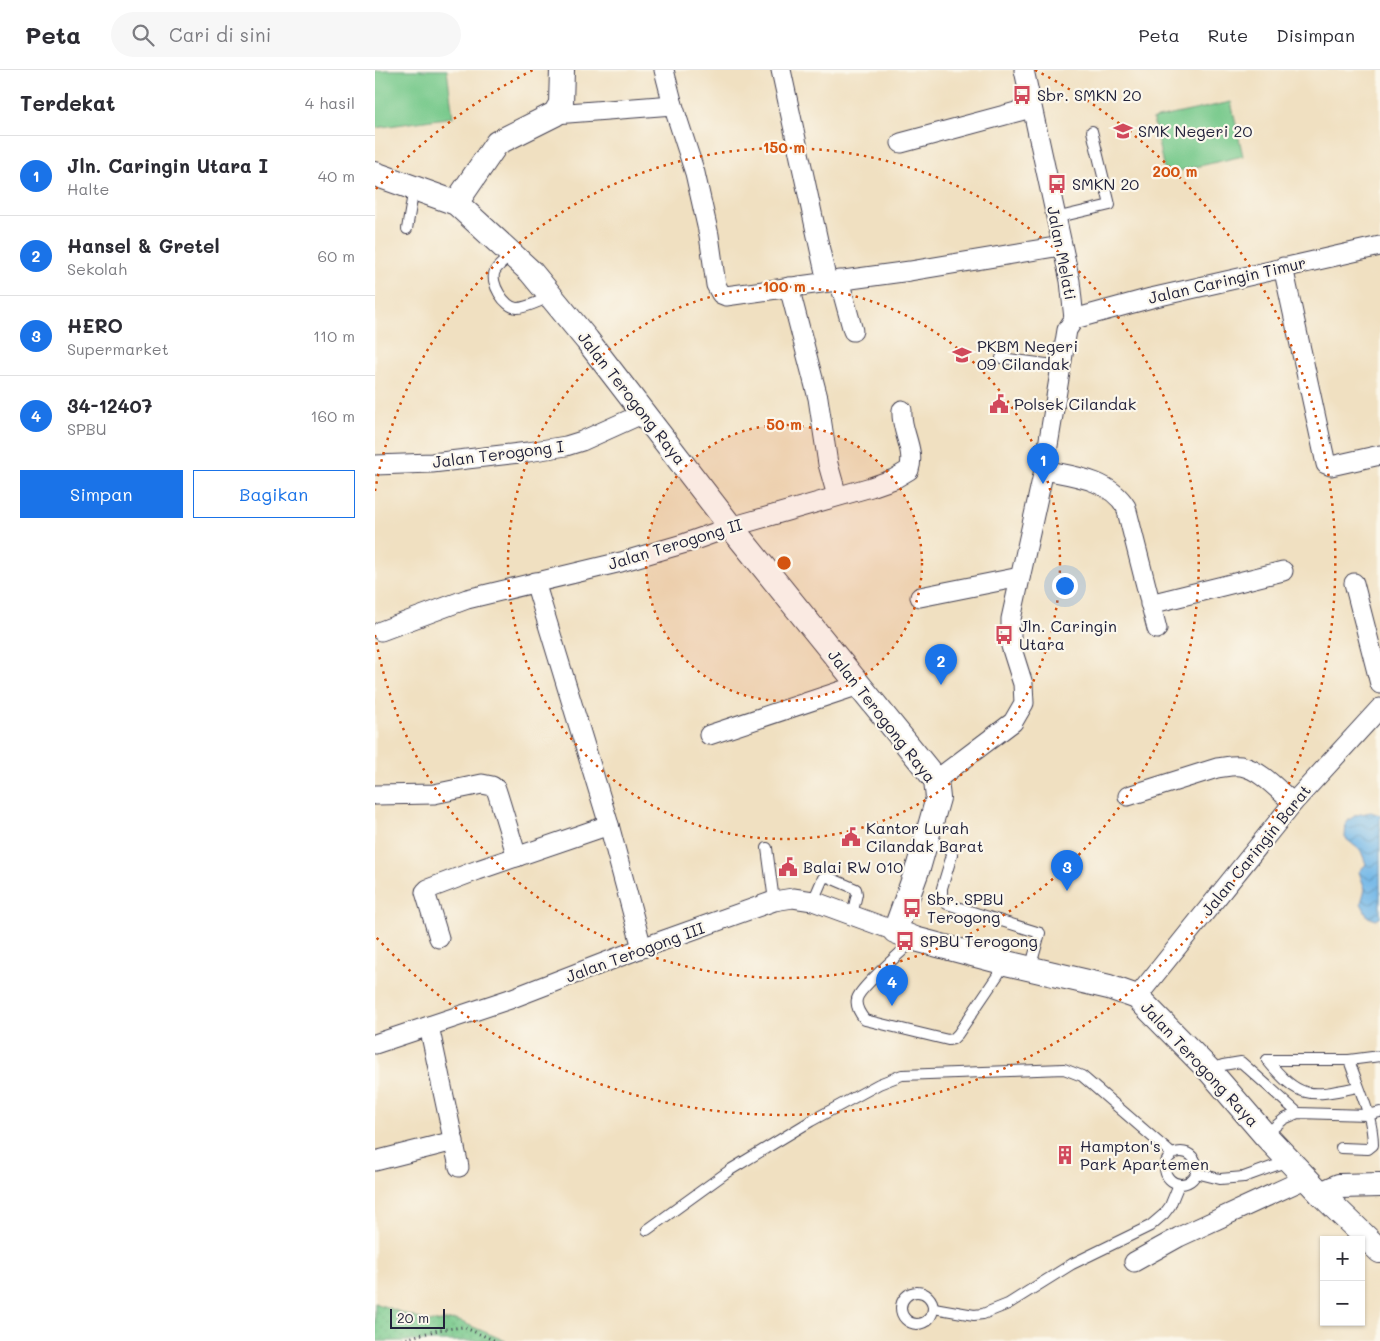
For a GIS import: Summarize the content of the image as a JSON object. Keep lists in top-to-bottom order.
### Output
{
  "streets": {
    "street": [
      "Jalan Melati",
      "Jalan Caringin Timur",
      "Jalan Terogong Raya",
      "Jalan Terogong I",
      "Jalan Terogong II",
      "Jalan Caringin Barat",
      "Jalan Terogong III"
    ]
  },
  "crossings": [
    ["Jalan Melati", "Jalan Caringin Timur"],
    ["Jalan Terogong Raya", "Jalan Terogong I"],
    ["Jalan Terogong Raya", "Jalan Terogong II"],
    ["Jalan Terogong Raya", "Jalan Caringin Barat"],
    ["Jalan Terogong Raya", "Jalan Terogong III"]
  ],
  "places": {
    "bus stop": [
      "Sbr. SMKN 20",
      "SMKN 20",
      "Jln. Caringin Utara",
      "Sbr. SPBU Terogong",
      "SPBU Terogong"
    ],
    "school or university": ["SMK Negeri 20", "PKBM Negeri 09 Cilandak"],
    "public building": ["Polsek Cilandak", "Kantor Lurah Cilandak Barat", "Balai RW 010"],
    "building": ["Hampton's Park Apartemen"]
  },
  "scale_bar": "20 m",
  "page": {
    "header": "Peta",
    "search": "Cari di sini",
    "nav": ["Peta", "Rute", "Disimpan"],
    "heading": ["Terdekat", "4 hasil"],
    "list": [
      {
        "mark": "1",
        "name": "Jln. Caringin Utara I",
        "note": "Halte",
        "value": "40 m"
      },
      {
        "mark": "2",
        "name": "Hansel & Gretel",
        "note": "Sekolah",
        "value": "60 m"
      },
      {
        "mark": "3",
        "name": "HERO",
        "note": "Supermarket",
        "value": "110 m"
      },
      {
        "mark": "4",
        "name": "34-12407",
        "note": "SPBU",
        "value": "160 m"
      }
    ],
    "pins": [
      "1",
      "2",
      "3",
      "4"
    ],
    "buttons": ["Simpan", "Bagikan"],
    "map_buttons": ["+", "−"],
    "scale": "20 m"
  },
  "rings": [
    "150 m",
    "200 m",
    "100 m",
    "50 m"
  ]
}
